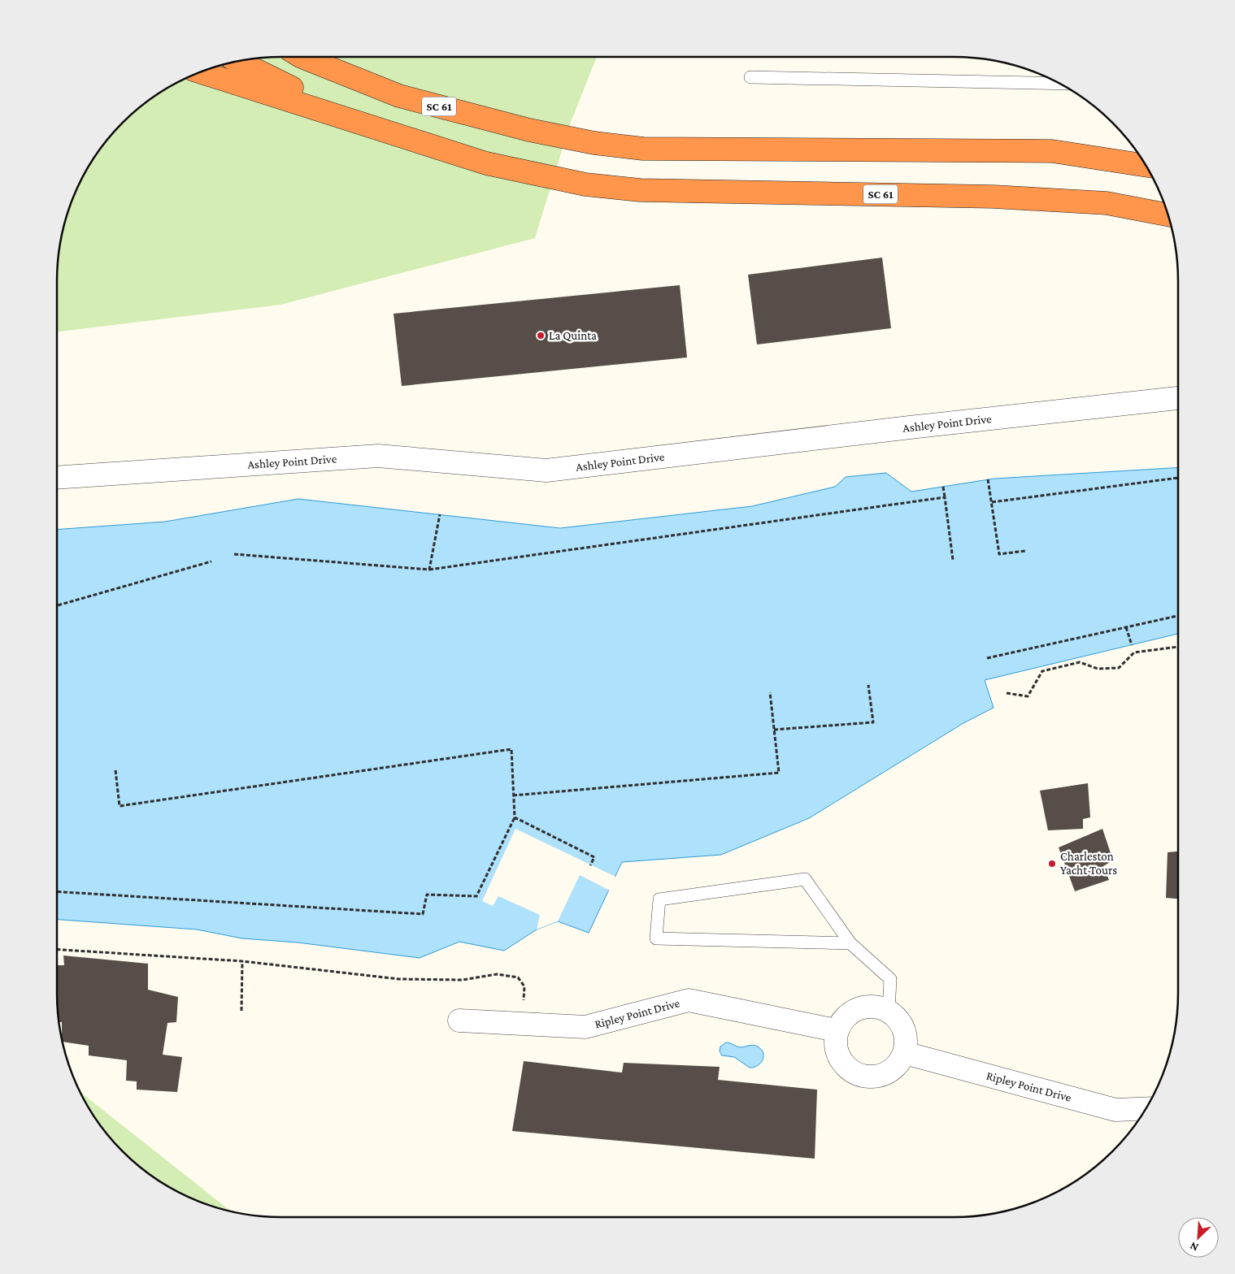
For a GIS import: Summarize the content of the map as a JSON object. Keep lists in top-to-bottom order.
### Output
{
  "streets": {
    "highway": ["SC 61"],
    "street": ["Ashley Point Drive", "Ripley Point Drive"]
  },
  "places": ["La Quinta", "Charleston Yacht Tours"],
  "north": "bottom left"
}
